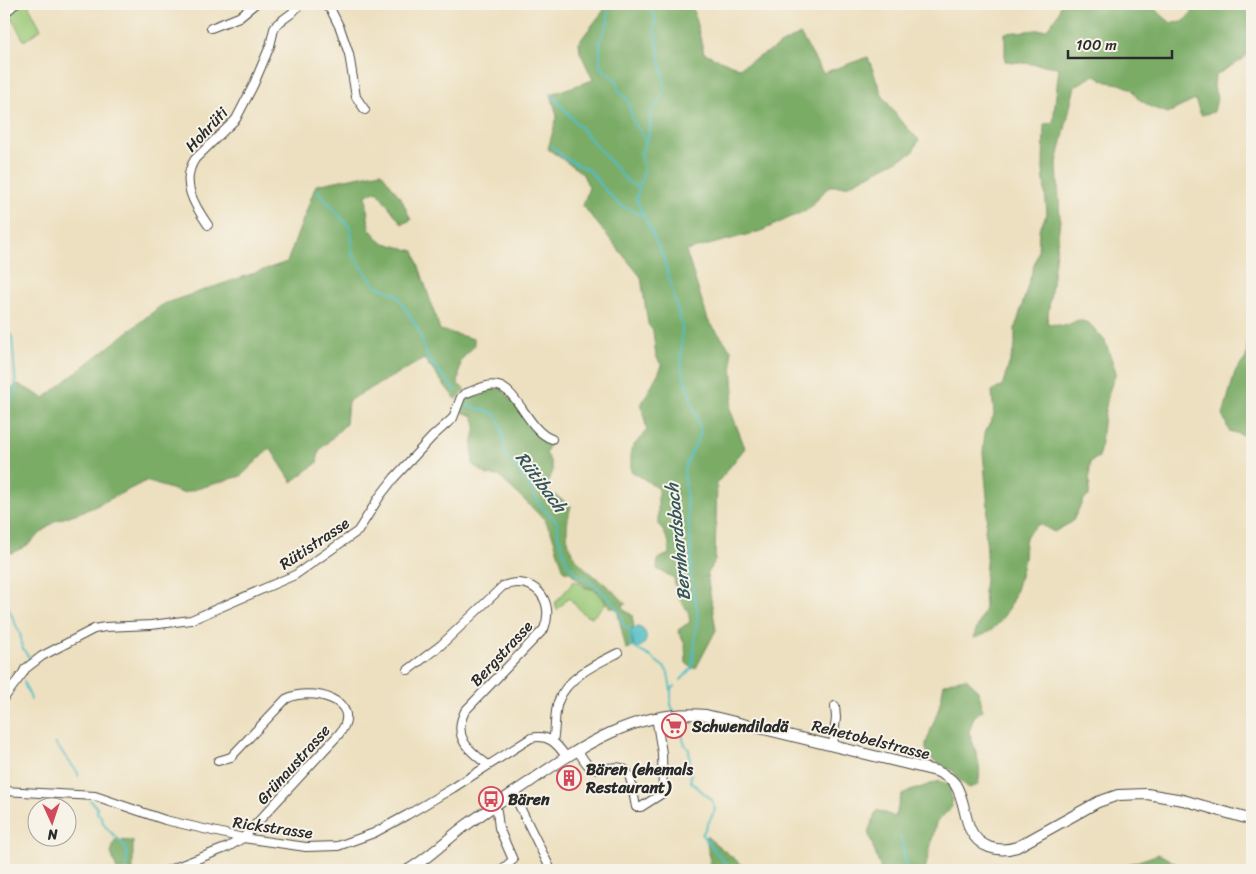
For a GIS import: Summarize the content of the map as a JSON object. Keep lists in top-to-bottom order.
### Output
{
  "streets": {
    "street": [
      "Hohrüti",
      "Rütistrasse",
      "Bergstrasse",
      "Rehetobelstrasse",
      "Grünaustrasse",
      "Rickstrasse"
    ]
  },
  "crossings": [
    ["Bergstrasse", "Rickstrasse"],
    ["Grünaustrasse", "Rickstrasse"]
  ],
  "water": ["Rütibach", "Bernhardsbach"],
  "places": {
    "supermarket": ["Schwendiladä"],
    "building": ["Bären (ehemals Restaurant)"],
    "bus stop": ["Bären"]
  },
  "scale_bar": "100 m",
  "north": "bottom"
}
